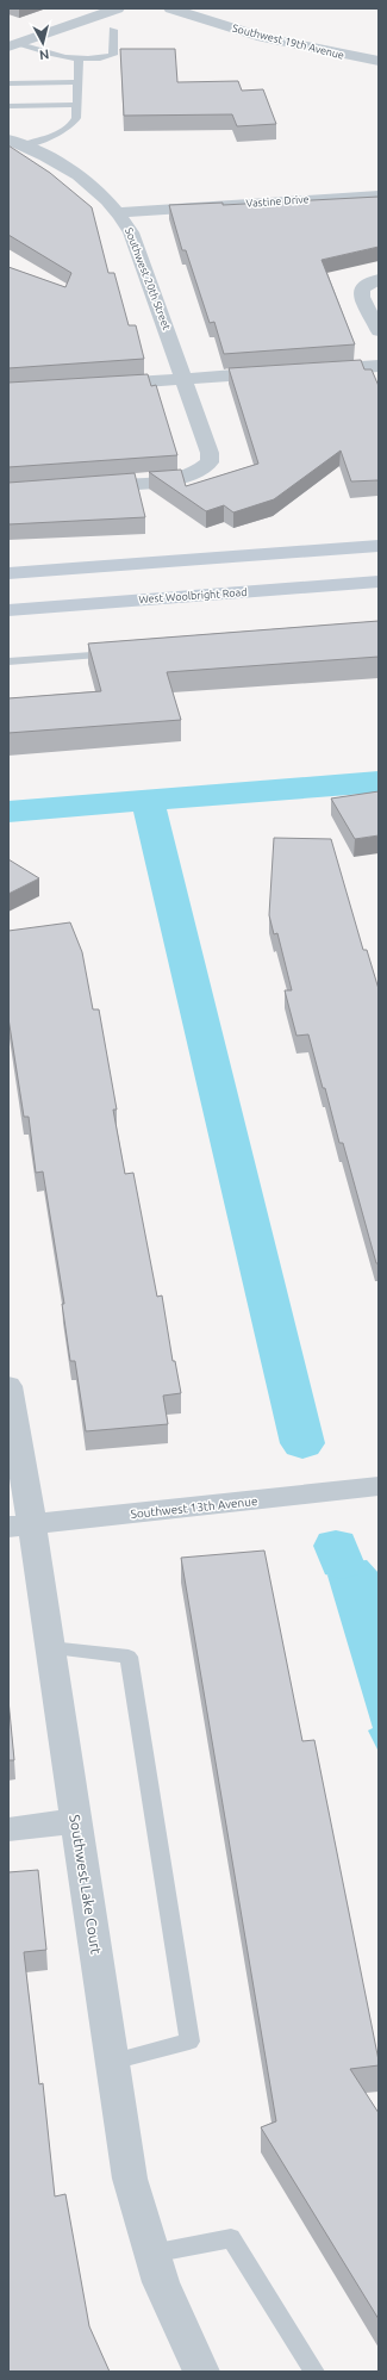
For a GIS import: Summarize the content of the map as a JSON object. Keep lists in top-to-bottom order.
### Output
{
  "streets": {
    "main road": ["West Woolbright Road"],
    "street": [
      "Southwest 19th Avenue",
      "Vastine Drive",
      "Southwest 20th Street",
      "Southwest 13th Avenue",
      "Southwest Lake Court"
    ]
  },
  "crossings": [
    ["Vastine Drive", "Southwest 20th Street"],
    ["Southwest 13th Avenue", "Southwest Lake Court"]
  ],
  "north": "bottom"
}
